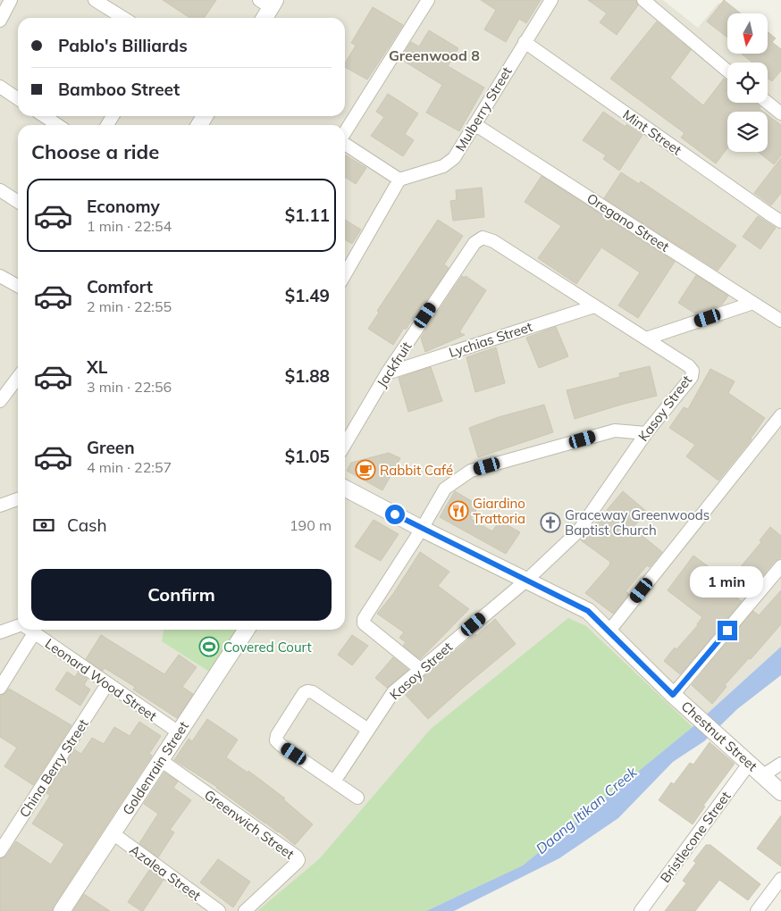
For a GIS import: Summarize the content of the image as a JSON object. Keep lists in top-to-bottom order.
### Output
{
  "streets": {
    "street": [
      "Mulberry Street",
      "Mint Street",
      "Oregano Street",
      "Lychias Street",
      "Jackfruit",
      "Kasoy Street",
      "Leonard Wood Street",
      "Chestnut Street",
      "China Berry Street",
      "Goldenrain Street",
      "Greenwich Street",
      "Bristlecone Street",
      "Azalea Street"
    ]
  },
  "crossings": [
    ["Mulberry Street", "Mint Street"],
    ["Mulberry Street", "Oregano Street"],
    ["Lychias Street", "Jackfruit"],
    ["Kasoy Street", "Chestnut Street"],
    ["Leonard Wood Street", "China Berry Street"],
    ["Leonard Wood Street", "Goldenrain Street"],
    ["Chestnut Street", "Bristlecone Street"],
    ["Goldenrain Street", "Greenwich Street"],
    ["Goldenrain Street", "Azalea Street"]
  ],
  "districts": ["Greenwood 8"],
  "water": ["Daang Itikan Creek"],
  "places": {
    "cafe": ["Rabbit Café"],
    "restaurant": ["Giardino Trattoria"],
    "church": ["Graceway Greenwoods Baptist Church"],
    "sports": ["Covered Court"]
  },
  "north": "bottom",
  "page": {
    "banner": ["Pablo's Billiards", "Bamboo Street"],
    "heading": "Choose a ride",
    "list": [
      {
        "name": "Economy",
        "note": "1 min · 22:54",
        "value": "$1.11"
      },
      {
        "name": "Comfort",
        "note": "2 min · 22:55",
        "value": "$1.49"
      },
      {
        "name": "XL",
        "note": "3 min · 22:56",
        "value": "$1.88"
      },
      {
        "name": "Green",
        "note": "4 min · 22:57",
        "value": "$1.05"
      }
    ],
    "pay": ["Cash", "190 m"],
    "buttons": "Confirm",
    "bubble": "1 min"
  }
}
